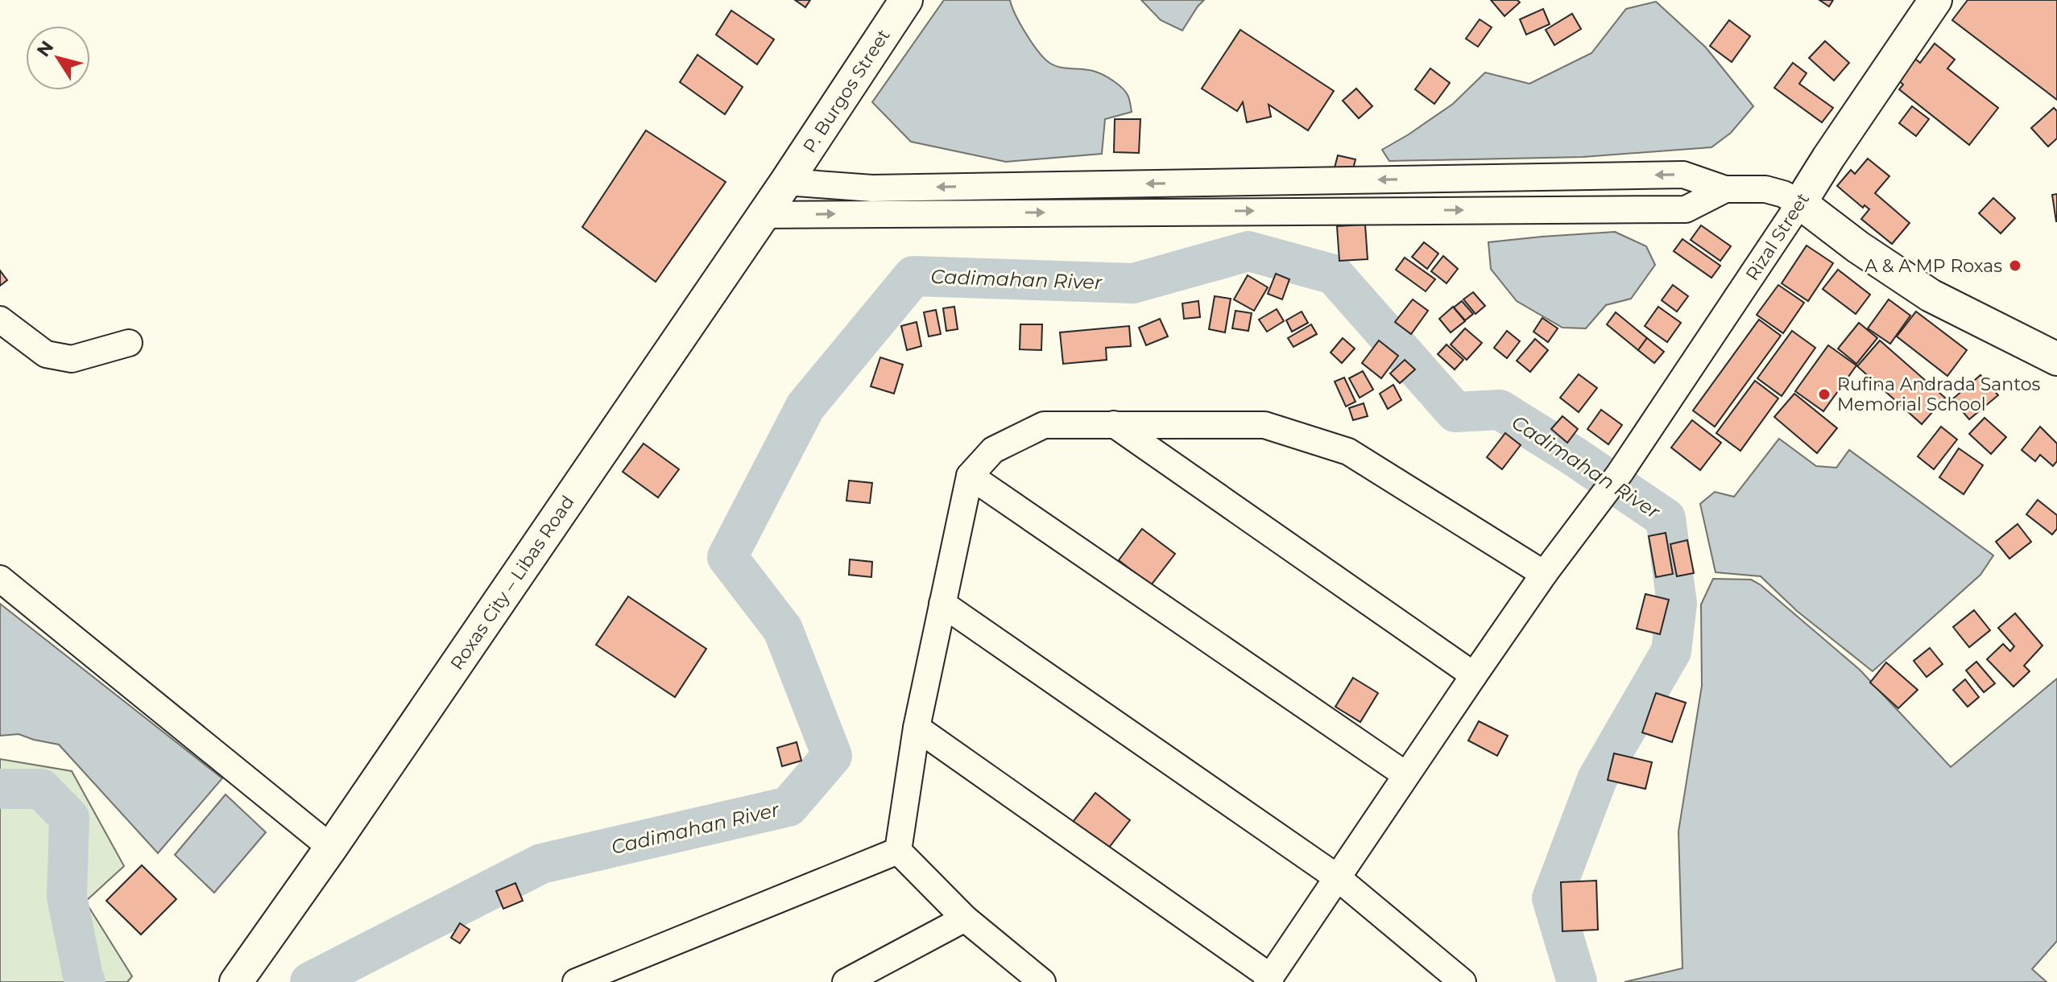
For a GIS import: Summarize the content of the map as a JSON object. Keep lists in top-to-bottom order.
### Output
{
  "streets": {
    "main road": ["P. Burgos Street", "Rizal Street", "Roxas City – Libas Road"]
  },
  "crossings": [
    ["P. Burgos Street", "Roxas City – Libas Road"]
  ],
  "water": ["Cadimahan River"],
  "places": ["A & A MP Roxas", "Rufina Andrada Santos Memorial School"],
  "north": "top left"
}
